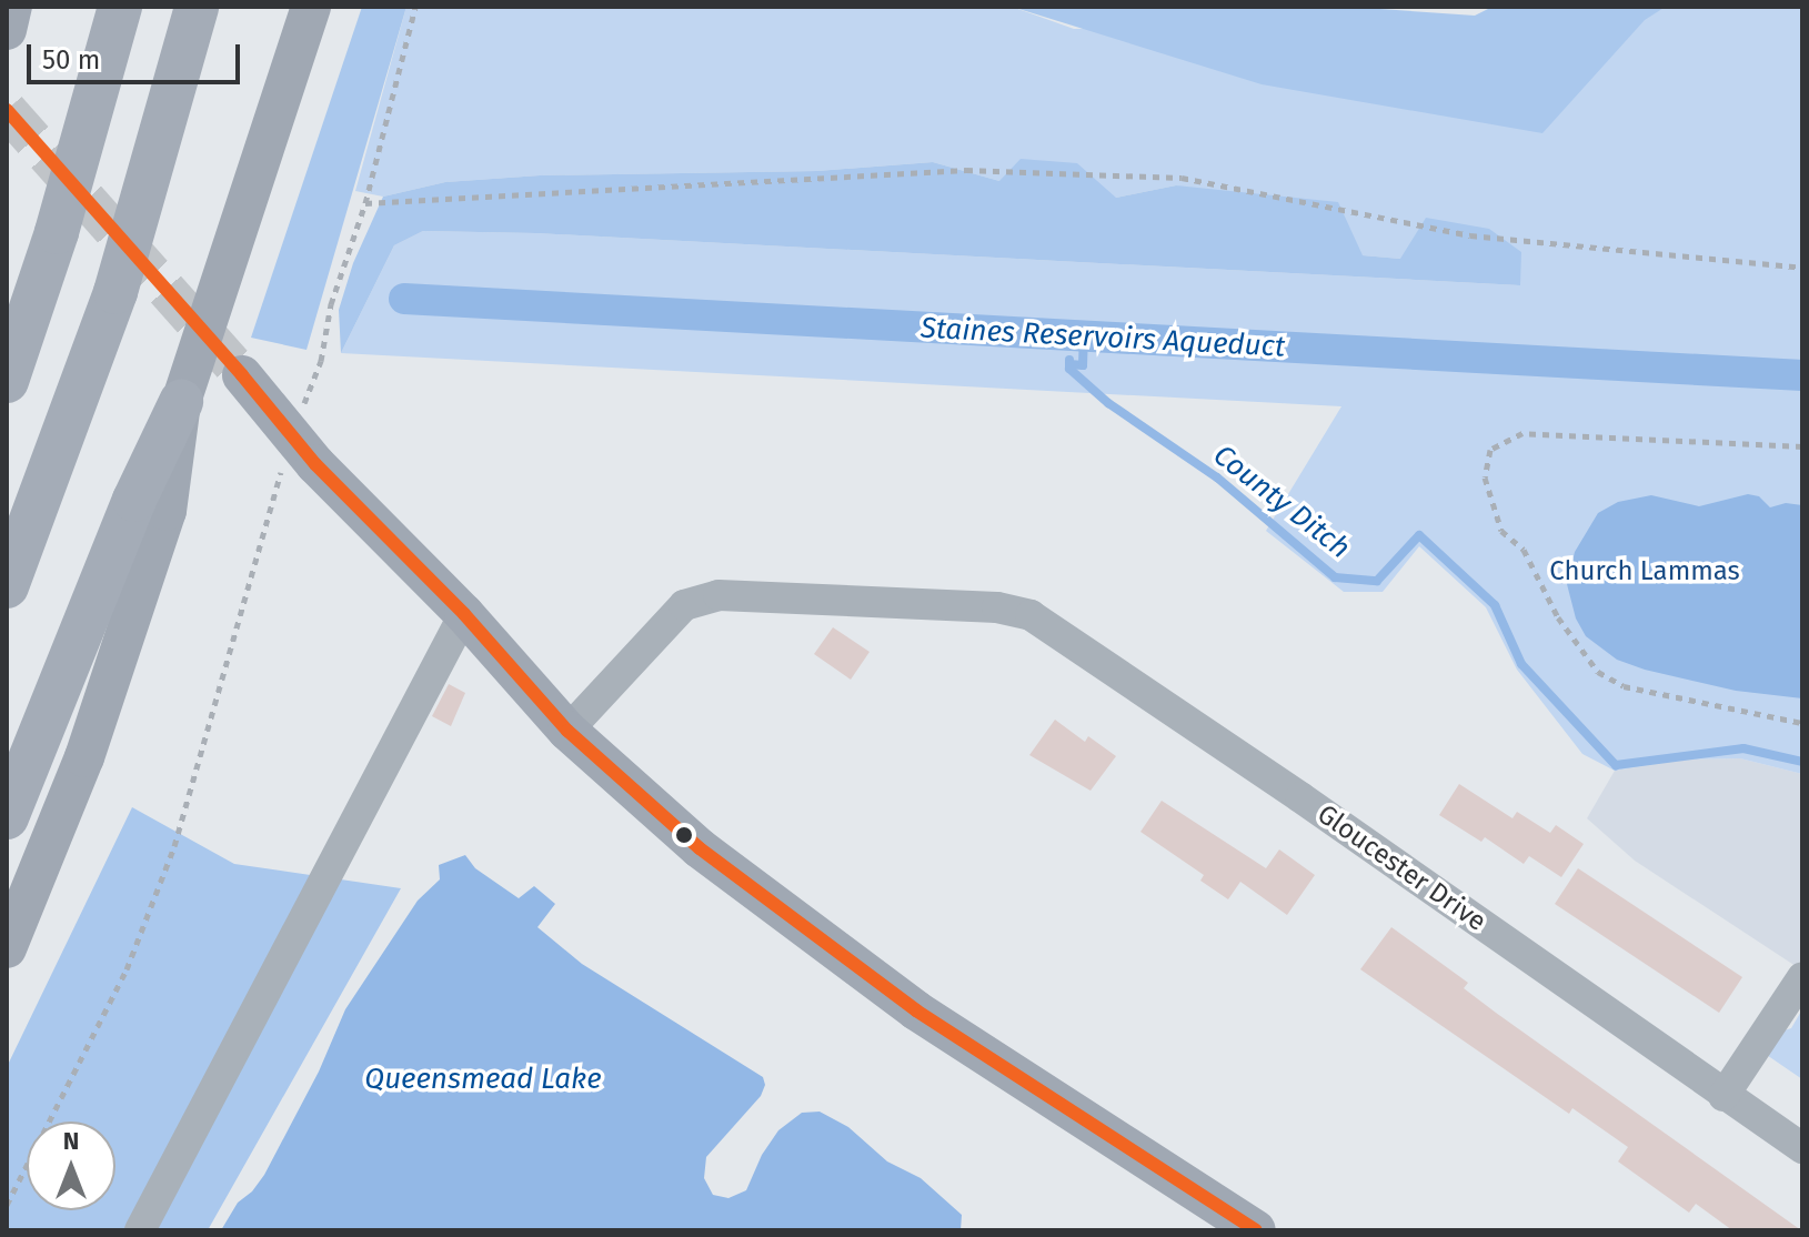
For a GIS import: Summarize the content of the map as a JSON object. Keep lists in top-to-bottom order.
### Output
{
  "streets": {
    "street": ["Gloucester Drive"]
  },
  "water": ["Staines Reservoirs Aqueduct", "County Ditch", "Queensmead Lake"],
  "parks": ["Church Lammas"],
  "scale_bar": "50 m",
  "north": "top"
}
